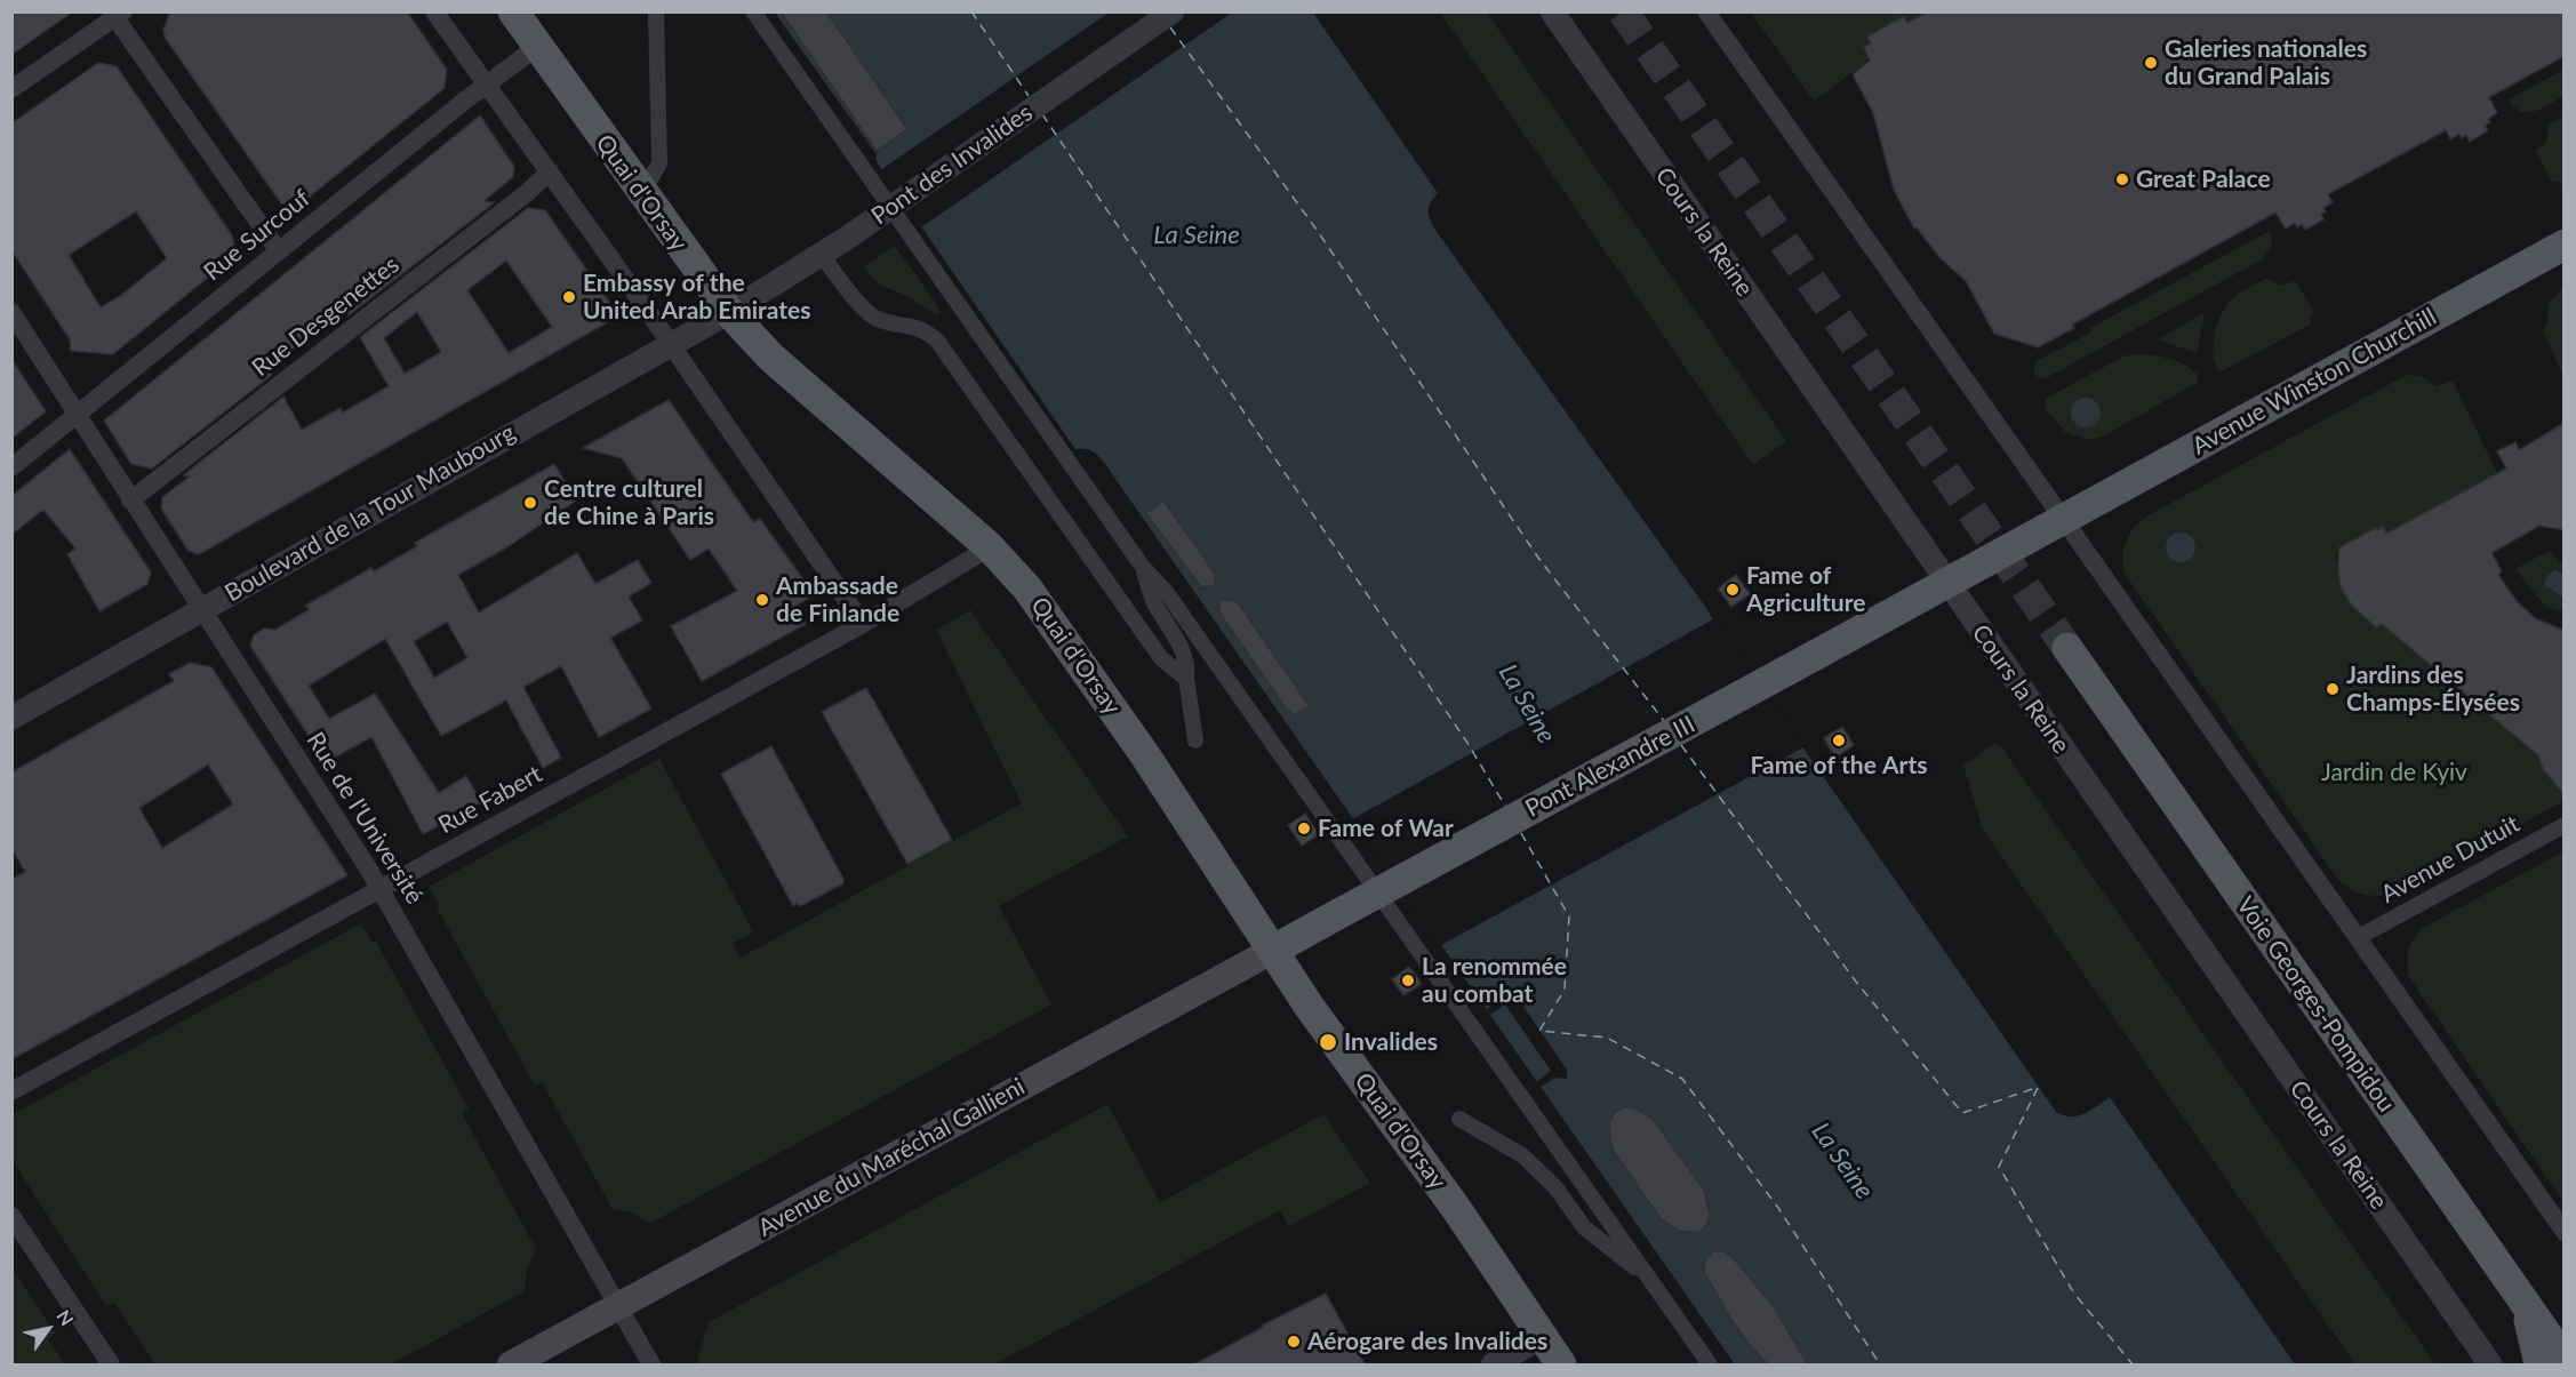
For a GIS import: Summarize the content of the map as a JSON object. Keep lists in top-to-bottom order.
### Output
{
  "streets": {
    "main road": [
      "Quai d'Orsay",
      "Avenue Winston Churchill",
      "Pont Alexandre III",
      "Voie Georges-Pompidou",
      "Avenue du Maréchal Gallieni"
    ],
    "street": [
      "Pont des Invalides",
      "Cours la Reine",
      "Rue Surcouf",
      "Rue Desgenettes",
      "Boulevard de la Tour Maubourg",
      "Rue Fabert",
      "Rue de l'Université",
      "Avenue Dutuit"
    ]
  },
  "crossings": [
    ["Pont des Invalides", "Quai d'Orsay"],
    ["Pont des Invalides", "Boulevard de la Tour Maubourg"],
    ["Quai d'Orsay", "Rue Surcouf"],
    ["Quai d'Orsay", "Boulevard de la Tour Maubourg"],
    ["Quai d'Orsay", "Pont Alexandre III"],
    ["Quai d'Orsay", "Rue Fabert"],
    ["Quai d'Orsay", "Avenue du Maréchal Gallieni"],
    ["Cours la Reine", "Avenue Winston Churchill"],
    ["Cours la Reine", "Pont Alexandre III"],
    ["Rue Surcouf", "Rue de l'Université"],
    ["Rue Desgenettes", "Rue de l'Université"],
    ["Avenue Winston Churchill", "Pont Alexandre III"],
    ["Boulevard de la Tour Maubourg", "Rue de l'Université"],
    ["Pont Alexandre III", "Avenue du Maréchal Gallieni"],
    ["Rue Fabert", "Rue de l'Université"],
    ["Rue de l'Université", "Avenue du Maréchal Gallieni"]
  ],
  "water": ["La Seine"],
  "parks": ["Jardin de Kyiv"],
  "places": [
    "Galeries nationales du Grand Palais",
    "Great Palace",
    "Embassy of the United Arab Emirates",
    "Centre culturel de Chine à Paris",
    "Fame of Agriculture",
    "Ambassade de Finlande",
    "Jardins des Champs-Élysées",
    "Fame of the Arts",
    "Fame of War",
    "La renommée au combat",
    "Invalides",
    "Aérogare des Invalides"
  ],
  "north": "top right"
}
